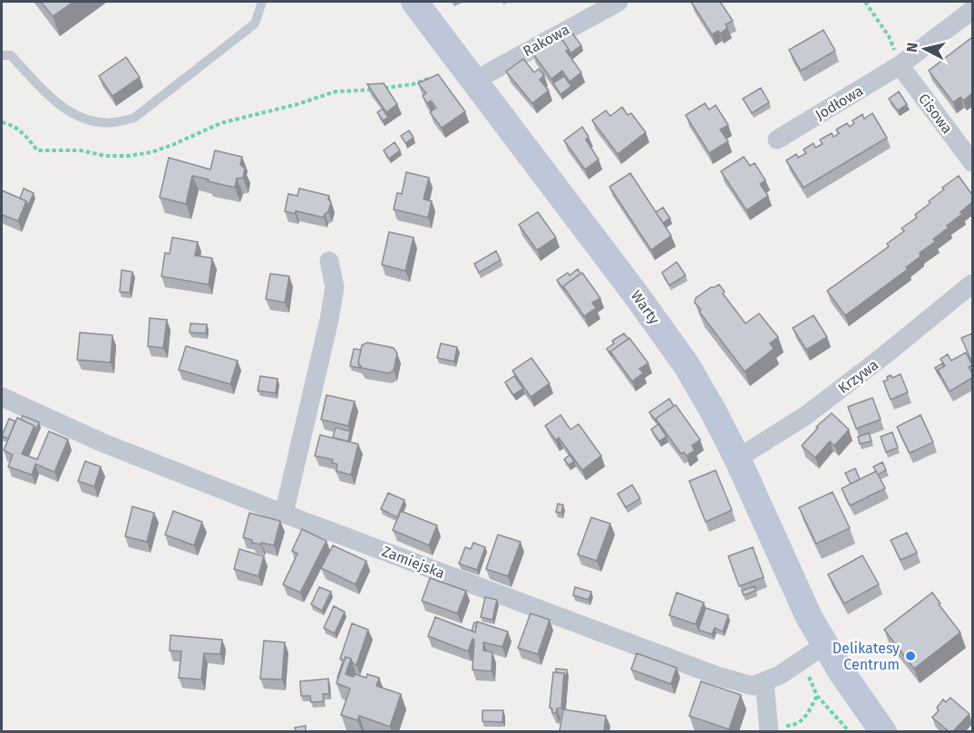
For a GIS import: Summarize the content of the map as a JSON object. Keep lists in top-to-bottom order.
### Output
{
  "streets": {
    "main road": ["Warty"],
    "street": [
      "Rakowa",
      "Jodłowa",
      "Cisowa",
      "Krzywa",
      "Zamiejska"
    ]
  },
  "crossings": [
    ["Rakowa", "Warty"],
    ["Jodłowa", "Cisowa"],
    ["Warty", "Krzywa"]
  ],
  "places": ["Delikatesy Centrum"],
  "north": "left"
}
